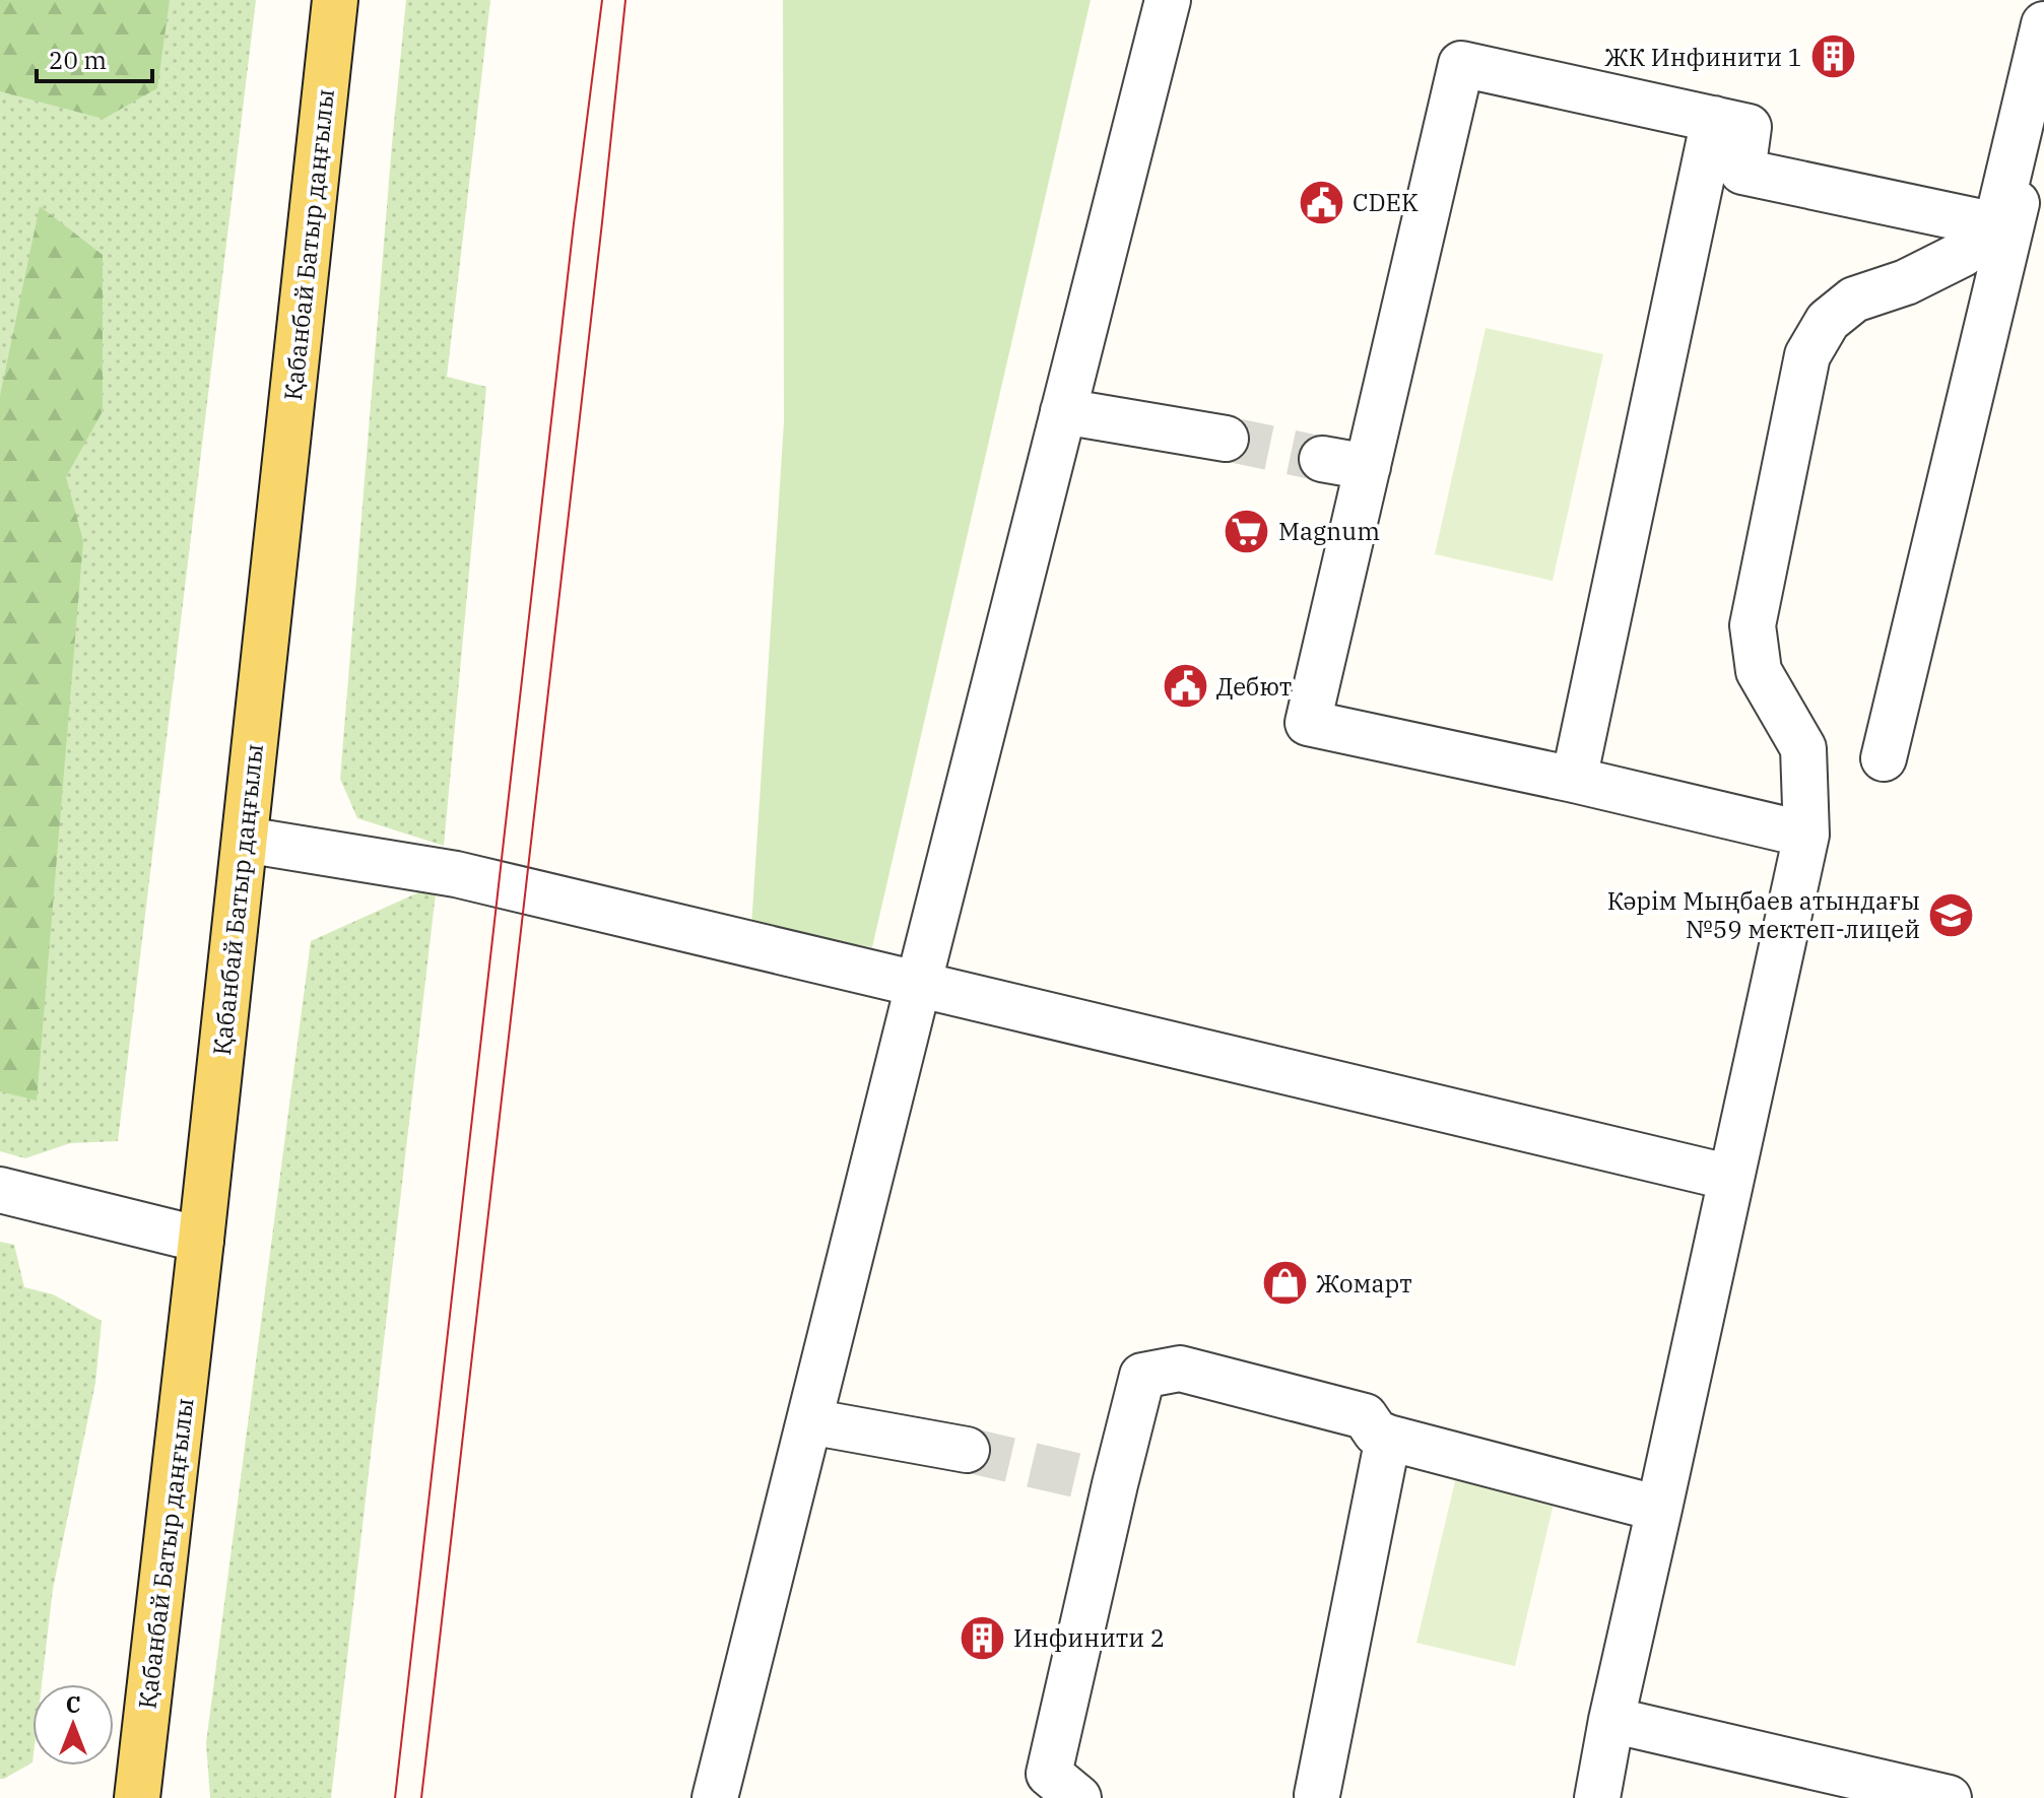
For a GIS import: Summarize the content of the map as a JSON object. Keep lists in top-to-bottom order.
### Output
{
  "streets": {
    "main road": ["Қабанбай Батыр даңғылы"]
  },
  "places": {
    "building": ["ЖК Инфинити 1", "Инфинити 2"],
    "public building": ["CDEK", "Дебют"],
    "supermarket": ["Magnum"],
    "school or university": ["Кәрім Мыңбаев атындағы №59 мектеп-лицей"],
    "shop": ["Жомарт"]
  },
  "scale_bar": "20 m",
  "north": "top"
}
